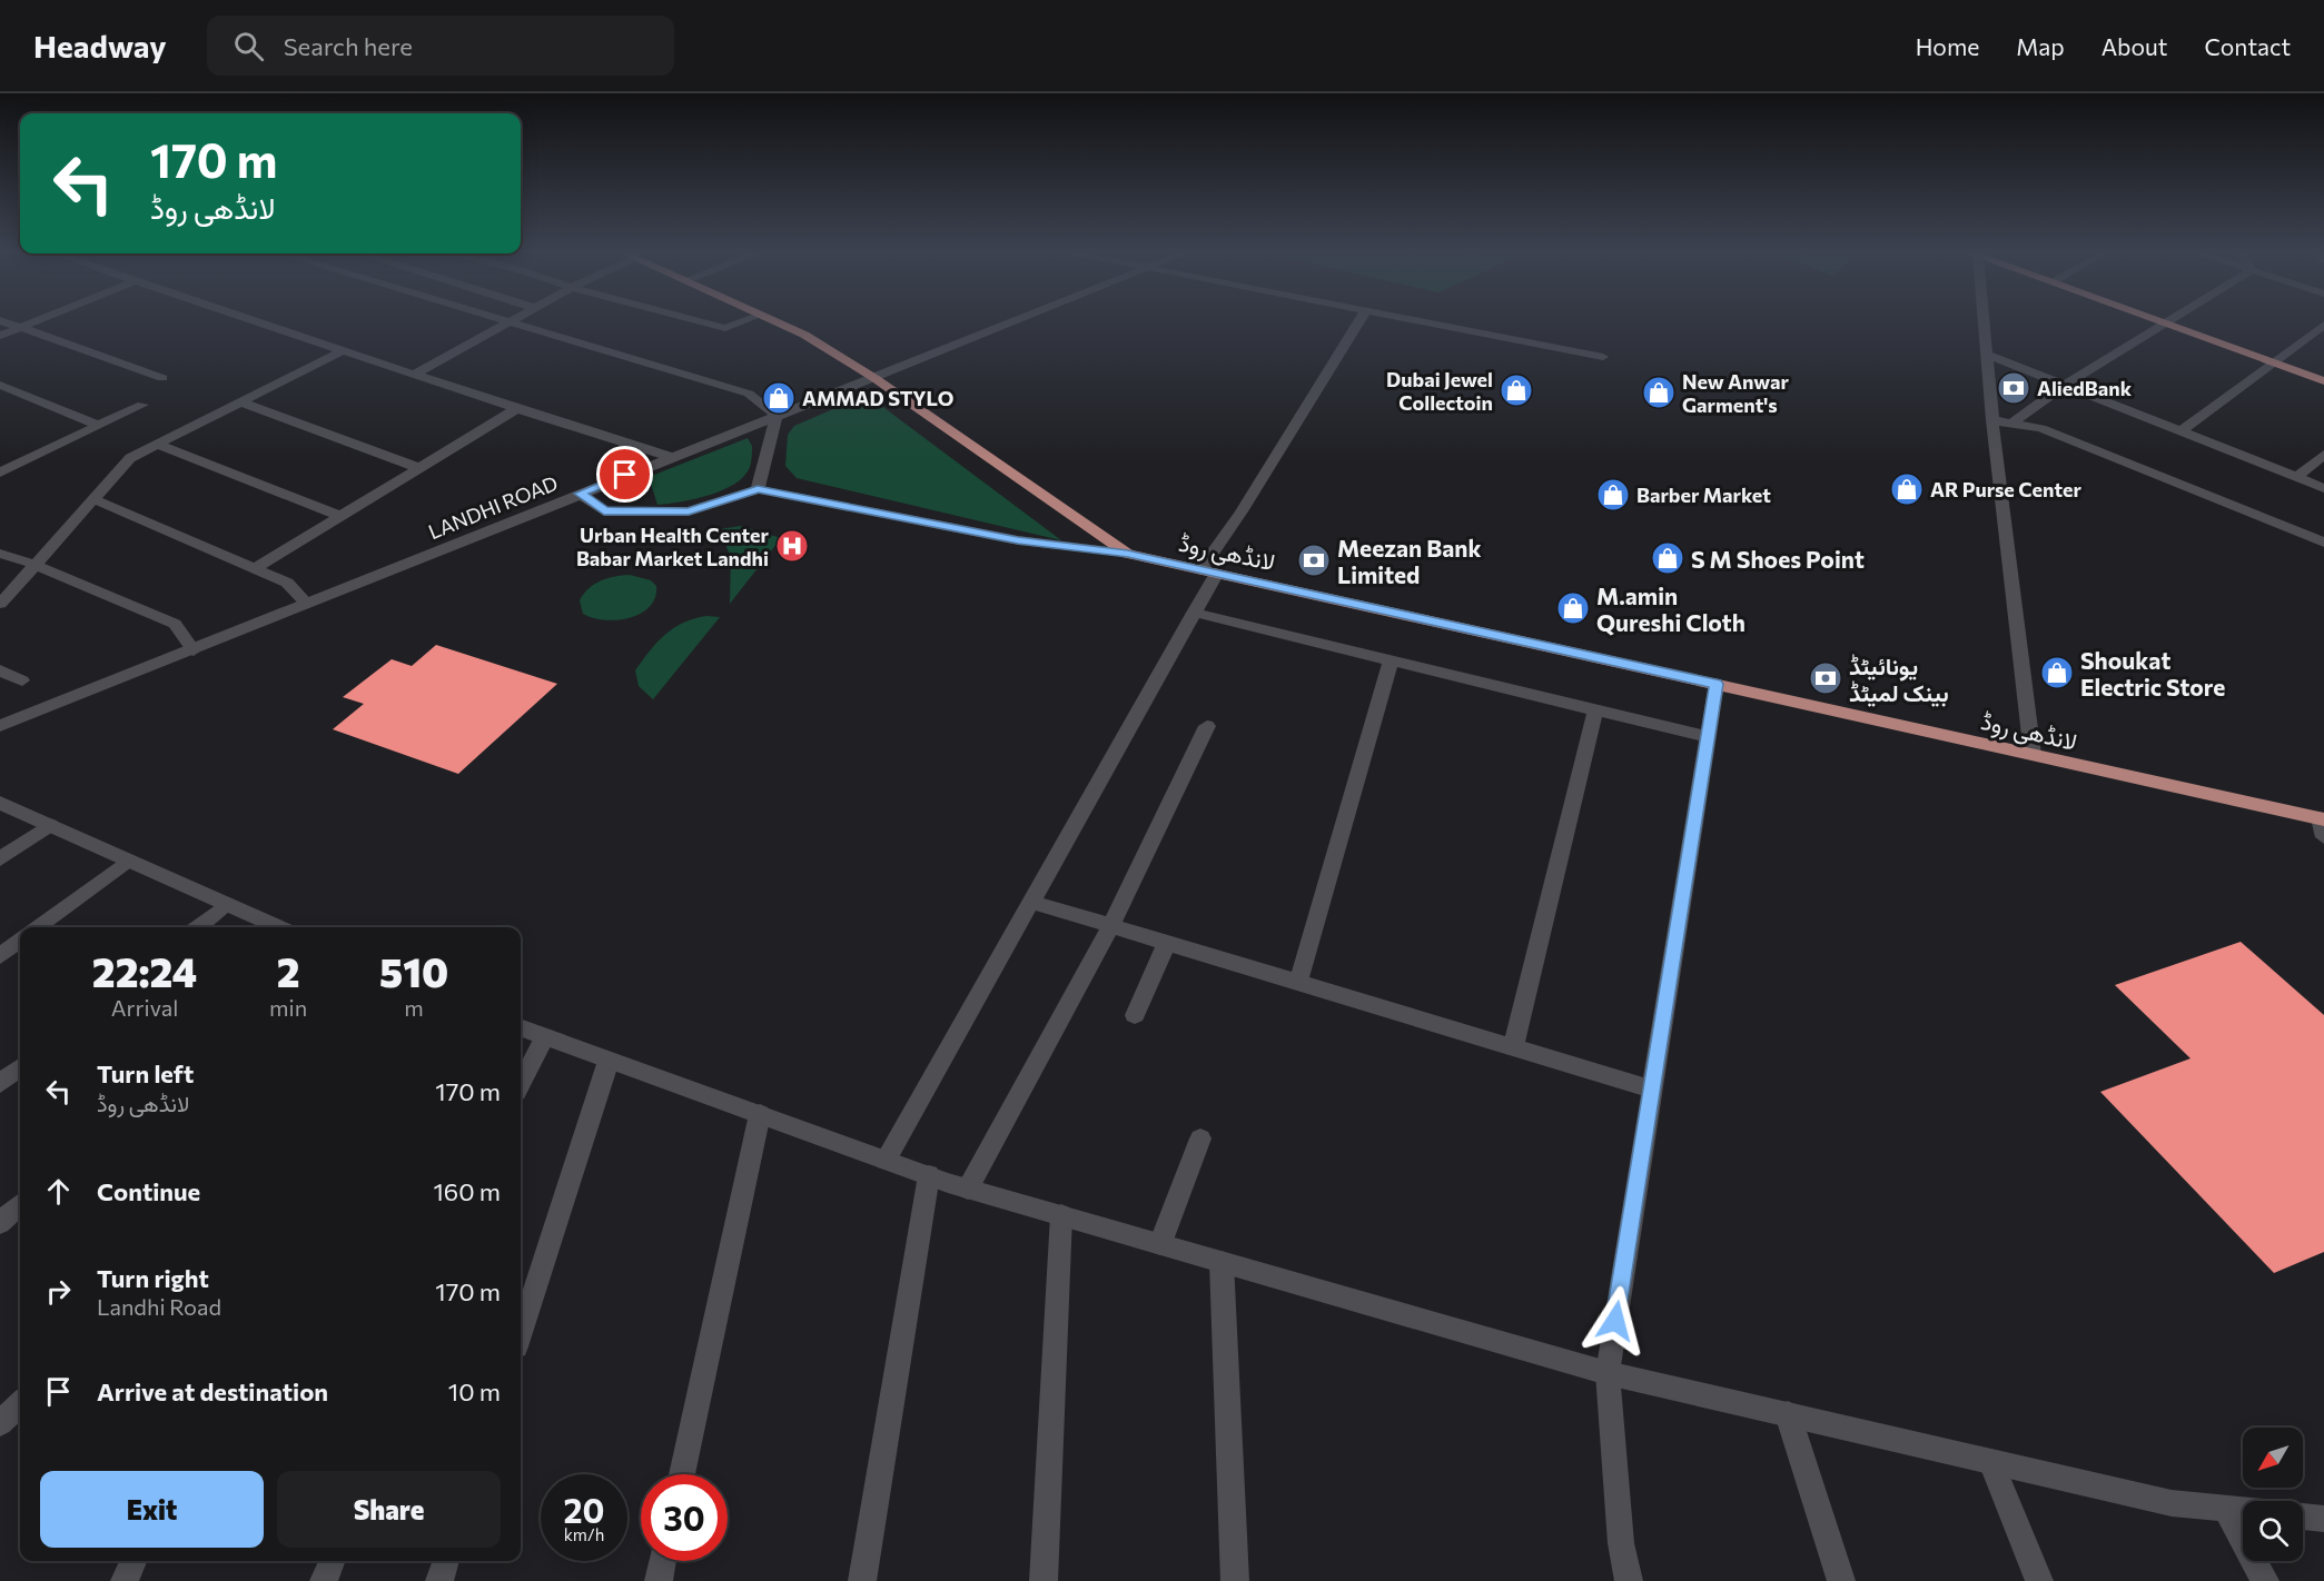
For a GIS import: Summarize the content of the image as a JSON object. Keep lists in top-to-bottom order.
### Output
{
  "streets": {
    "main road": ["لانڈھی روڈ"],
    "street": ["LANDHI ROAD"]
  },
  "crossings": [
    ["LANDHI ROAD", "لانڈھی روڈ"]
  ],
  "places": {
    "bank": ["AliedBank", "Meezan Bank Limited", "یونائیٹڈ بینک لمیٹڈ"],
    "shop": [
      "Dubai Jewel Collectoin",
      "New Anwar Garment's",
      "AMMAD STYLO",
      "AR Purse Center",
      "Barber Market",
      "S M Shoes Point",
      "M.amin Qureshi Cloth",
      "Shoukat Electric Store"
    ],
    "hospital": ["Urban Health Center Babar Market Landhi"]
  },
  "north": "bottom left",
  "page": {
    "header": "Headway",
    "search": "Search here",
    "nav": [
      "Home",
      "Map",
      "About",
      "Contact"
    ],
    "turn": ["170 m", "لانڈھی روڈ"],
    "eta": [
      "22:24",
      "Arrival",
      "2",
      "min",
      "510",
      "m"
    ],
    "list": [
      {
        "name": "Turn left",
        "note": "لانڈھی روڈ",
        "value": "170 m"
      },
      {
        "name": "Continue",
        "value": "160 m"
      },
      {
        "name": "Turn right",
        "note": "Landhi Road",
        "value": "170 m"
      },
      {
        "name": "Arrive at destination",
        "value": "10 m"
      }
    ],
    "buttons": ["Exit", "Share"],
    "speed": "20 km/h",
    "limit": "30"
  }
}
